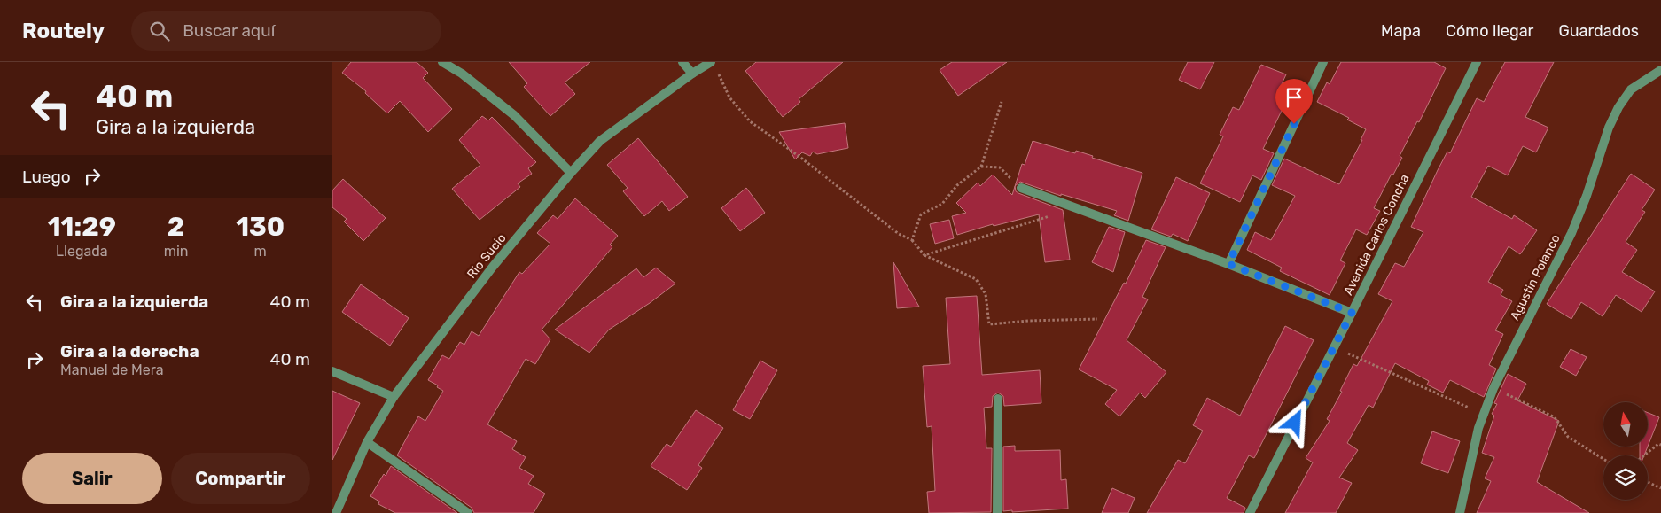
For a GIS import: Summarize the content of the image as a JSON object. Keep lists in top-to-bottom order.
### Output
{
  "streets": {
    "street": ["Avenida Carlos Concha", "Rio Sucio", "Agustin Polanco"]
  },
  "north": "top",
  "page": {
    "header": "Routely",
    "search": "Buscar aquí",
    "nav": ["Mapa", "Cómo llegar", "Guardados"],
    "turn": ["40 m", "Gira a la izquierda"],
    "then": "Luego",
    "eta": [
      "11:29",
      "Llegada",
      "2",
      "min",
      "130",
      "m"
    ],
    "list": [
      {
        "name": "Gira a la izquierda",
        "value": "40 m"
      },
      {
        "name": "Gira a la derecha",
        "note": "Manuel de Mera",
        "value": "40 m"
      }
    ],
    "buttons": ["Salir", "Compartir"]
  }
}
